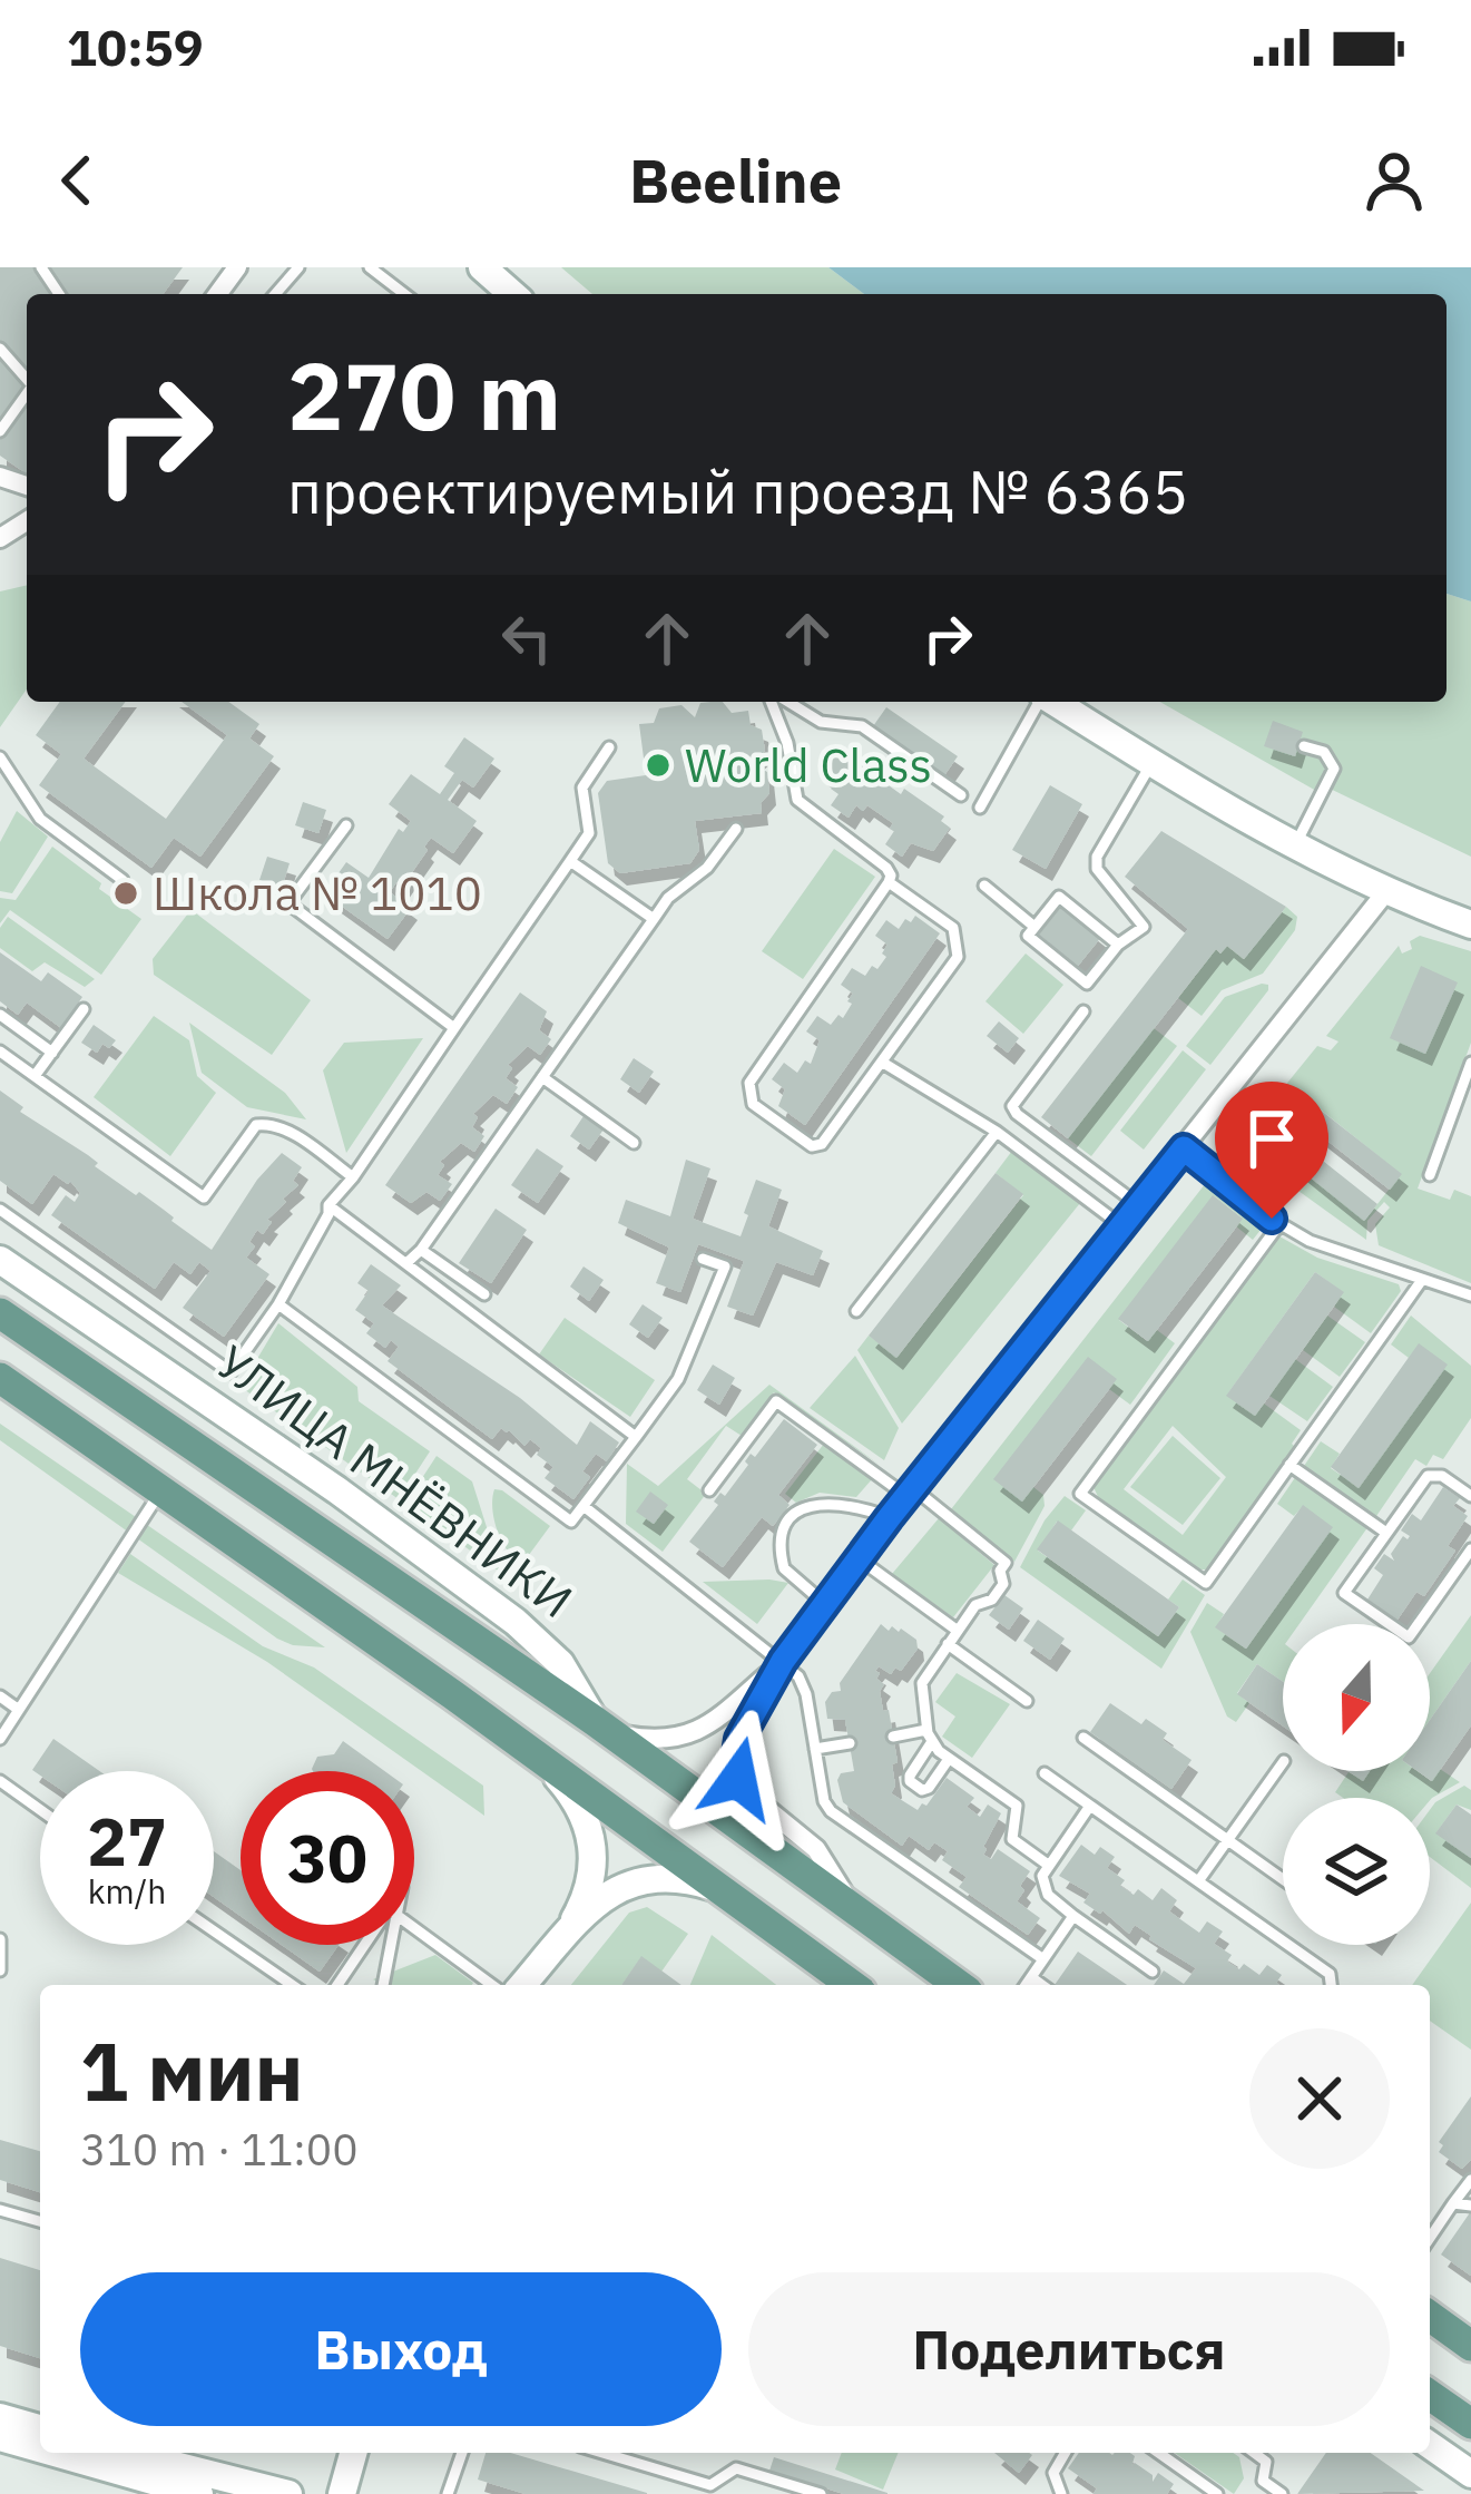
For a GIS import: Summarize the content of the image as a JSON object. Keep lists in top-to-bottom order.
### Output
{
  "streets": {
    "main road": ["УЛИЦА МНЁВНИКИ"]
  },
  "places": ["World Class", "Школа № 1010"],
  "north": "bottom",
  "page": {
    "status": "10:59",
    "header": "Beeline",
    "turn": ["270 m", "проектируемый проезд № 6365"],
    "speed": "27 km/h",
    "limit": "30",
    "heading": ["1 мин", "310 m · 11:00"],
    "buttons": ["Выход", "Поделиться"]
  }
}
